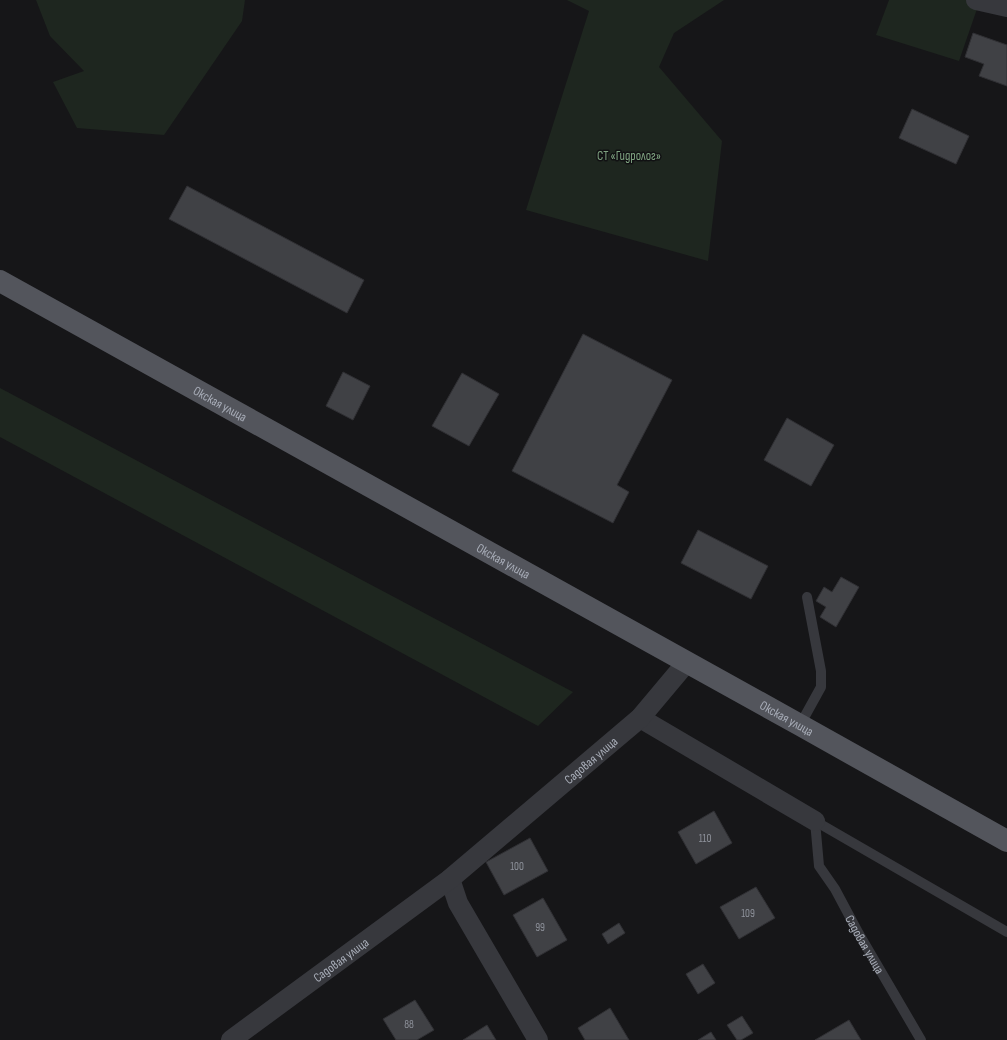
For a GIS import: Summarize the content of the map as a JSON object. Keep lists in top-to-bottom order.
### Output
{
  "streets": {
    "main road": ["Окская улица"],
    "street": ["Садовая улица"]
  },
  "crossings": [
    ["Окская улица", "Садовая улица"]
  ],
  "parks": ["СТ «Гидролог»"],
  "house_numbers": [
    "110",
    "100",
    "109",
    "99",
    "88"
  ]
}
